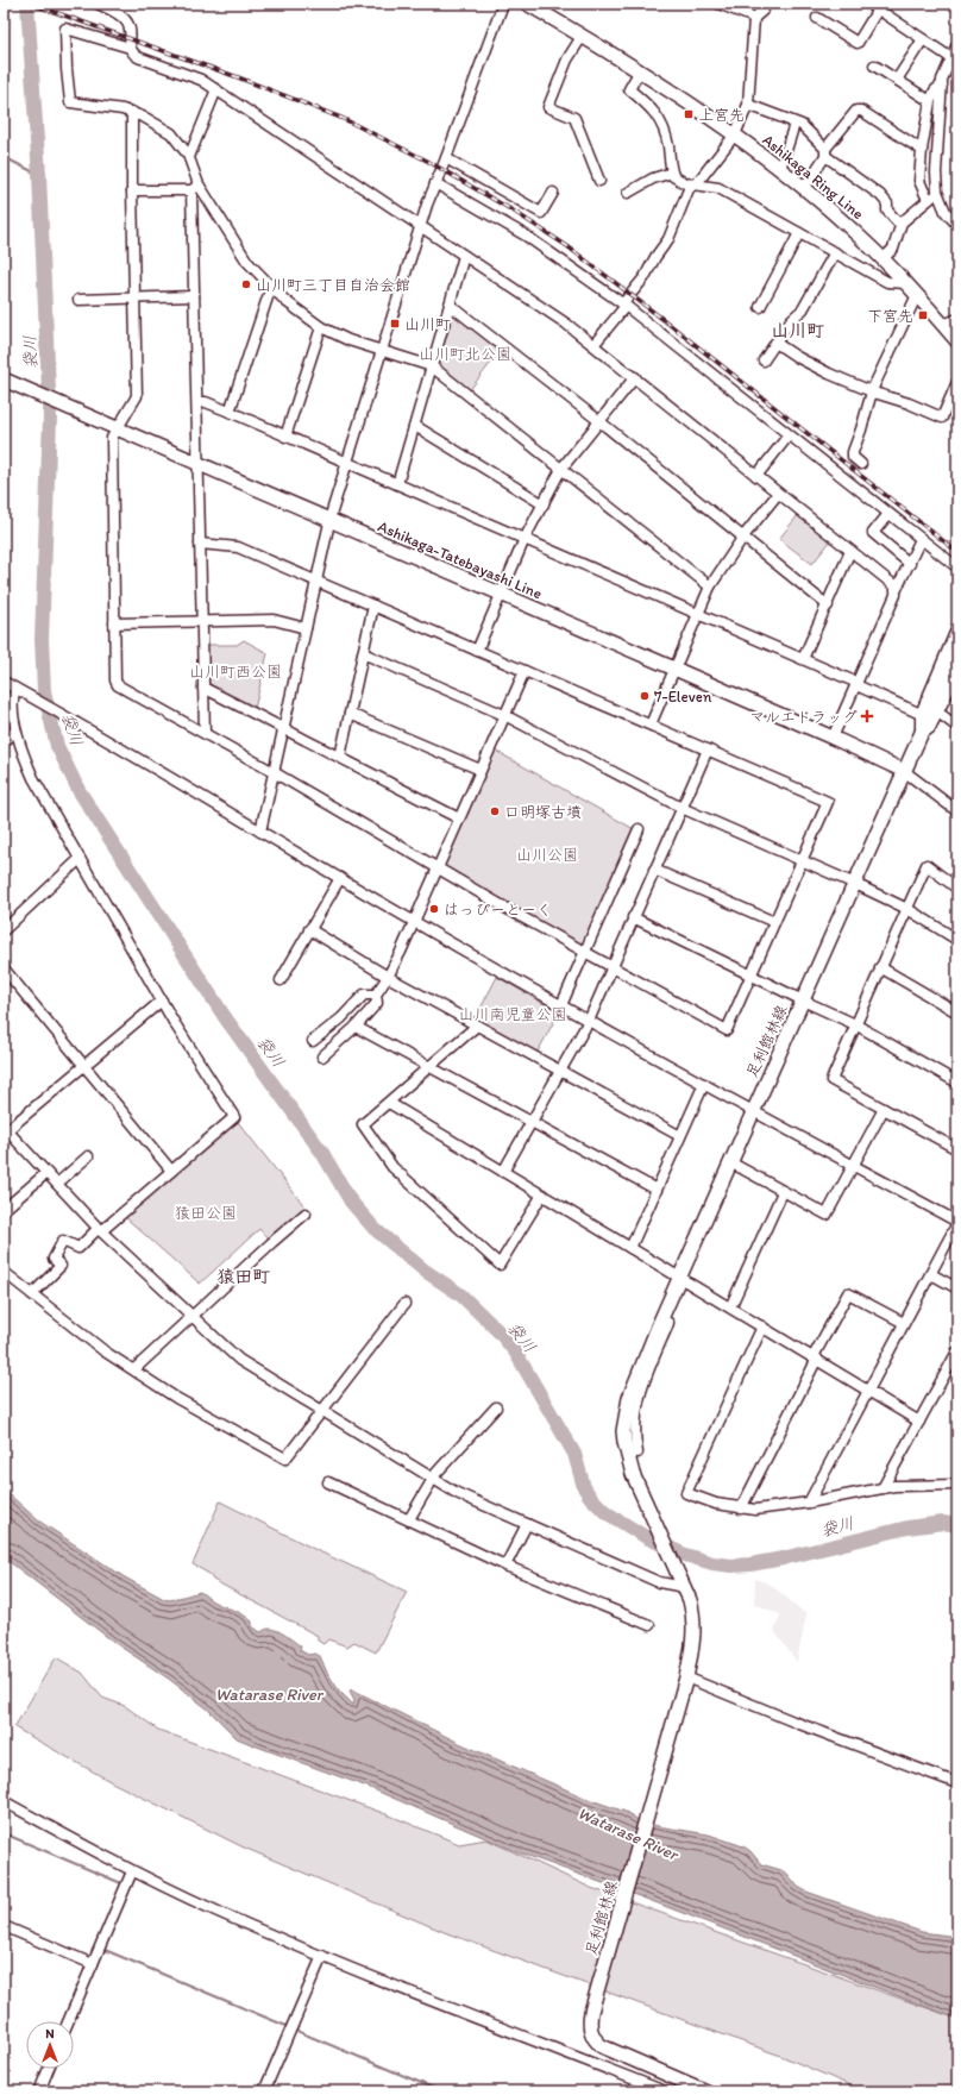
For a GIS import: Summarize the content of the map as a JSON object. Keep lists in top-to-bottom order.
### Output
{
  "streets": {
    "main road": ["Ashikaga Ring Line", "Ashikaga-Tatebayashi Line", "足利館林線"]
  },
  "crossings": [
    ["Ashikaga-Tatebayashi Line", "足利館林線"]
  ],
  "districts": ["山川町", "猿田町"],
  "water": ["袋川", "Watarase River"],
  "parks": [
    "山川町北公園",
    "山川町西公園",
    "山川公園",
    "山川南児童公園",
    "猿田公園"
  ],
  "places": {
    "transit": ["上宮先", "下宮先", "山川町"],
    "other": [
      "山川町三丁目自治会館",
      "7-Eleven",
      "口明塚古墳",
      "はっぴーとーく"
    ],
    "health": ["マルエドラッグ"]
  },
  "north": "top"
}
